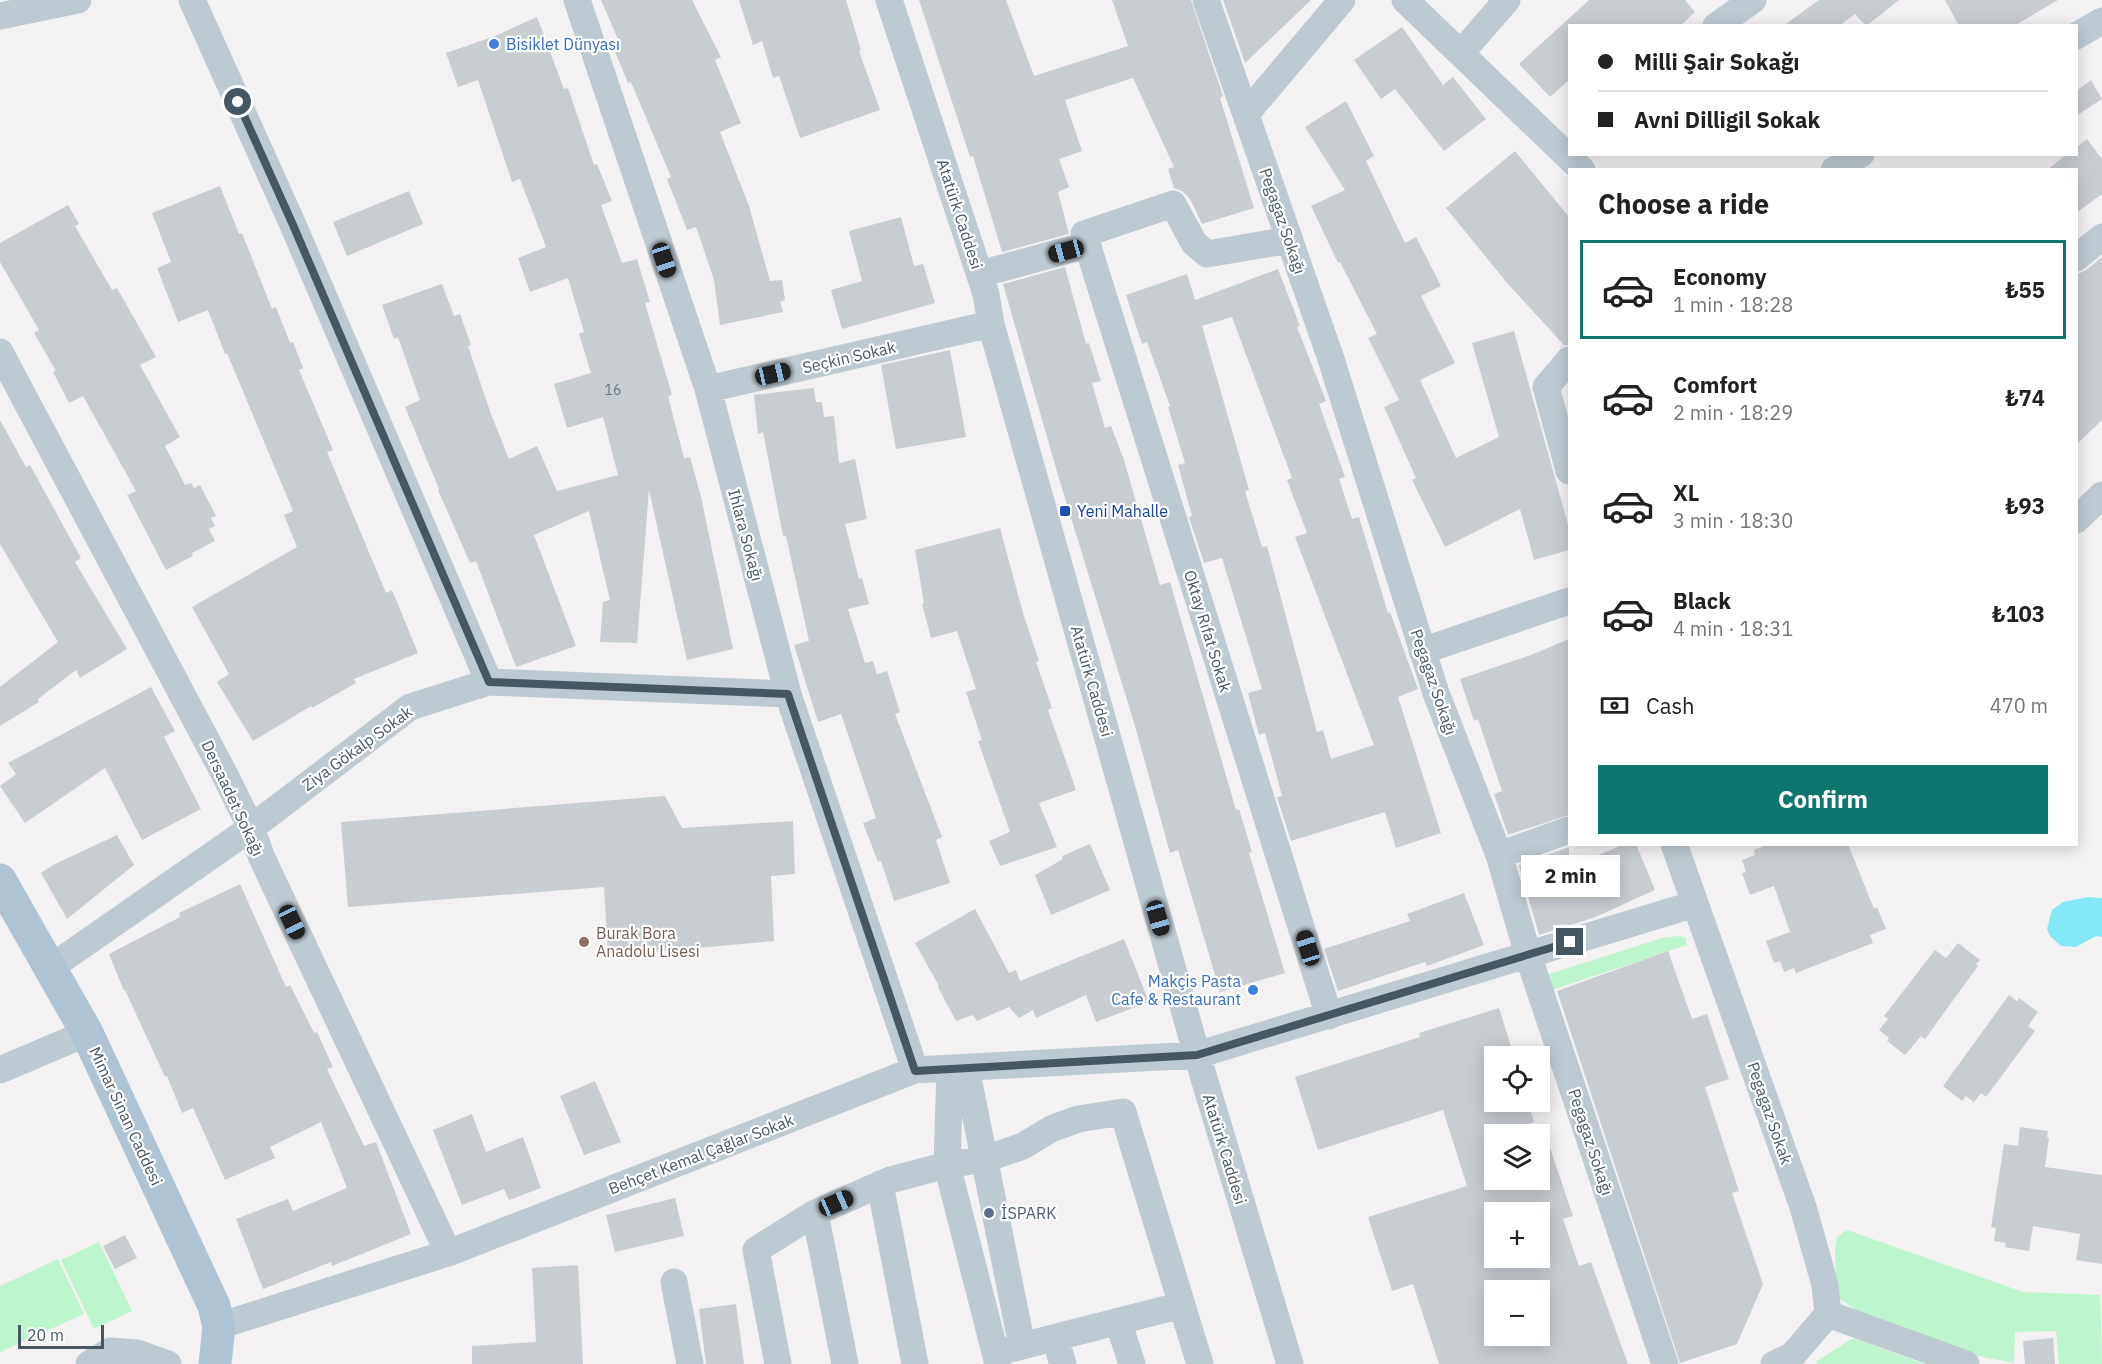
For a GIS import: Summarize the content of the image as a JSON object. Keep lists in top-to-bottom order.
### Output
{
  "streets": {
    "main road": ["Mimar Sinan Caddesi"],
    "street": [
      "Atatürk Caddesi",
      "Pegagaz Sokağı",
      "Seçkin Sokak",
      "Ihlara Sokağı",
      "Oktay Rıfat Sokak",
      "Ziya Gökalp Sokak",
      "Dersaadet Sokağı",
      "Pegagaz Sokak",
      "Behçet Kemal Çağlar Sokak"
    ]
  },
  "crossings": [
    ["Atatürk Caddesi", "Seçkin Sokak"],
    ["Atatürk Caddesi", "Behçet Kemal Çağlar Sokak"],
    ["Pegagaz Sokağı", "Behçet Kemal Çağlar Sokak"],
    ["Seçkin Sokak", "Ihlara Sokağı"],
    ["Ihlara Sokağı", "Ziya Gökalp Sokak"],
    ["Ihlara Sokağı", "Behçet Kemal Çağlar Sokak"],
    ["Oktay Rıfat Sokak", "Behçet Kemal Çağlar Sokak"],
    ["Ziya Gökalp Sokak", "Dersaadet Sokağı"],
    ["Ziya Gökalp Sokak", "Mimar Sinan Caddesi"],
    ["Dersaadet Sokağı", "Behçet Kemal Çağlar Sokak"],
    ["Pegagaz Sokak", "Behçet Kemal Çağlar Sokak"],
    ["Mimar Sinan Caddesi", "Behçet Kemal Çağlar Sokak"]
  ],
  "places": {
    "other": [
      "Bisiklet Dünyası",
      "Burak Bora Anadolu Lisesi",
      "Makçis Pasta Cafe & Restaurant",
      "İSPARK"
    ],
    "transit": ["Yeni Mahalle"]
  },
  "house_numbers": ["16"],
  "scale_bar": "20 m",
  "page": {
    "banner": ["Milli Şair Sokağı", "Avni Dilligil Sokak"],
    "heading": "Choose a ride",
    "list": [
      {
        "name": "Economy",
        "note": "1 min · 18:28",
        "value": "₺55"
      },
      {
        "name": "Comfort",
        "note": "2 min · 18:29",
        "value": "₺74"
      },
      {
        "name": "XL",
        "note": "3 min · 18:30",
        "value": "₺93"
      },
      {
        "name": "Black",
        "note": "4 min · 18:31",
        "value": "₺103"
      }
    ],
    "pay": ["Cash", "470 m"],
    "buttons": "Confirm",
    "bubble": "2 min",
    "map_buttons": ["+", "−"],
    "scale": "20 m"
  }
}
